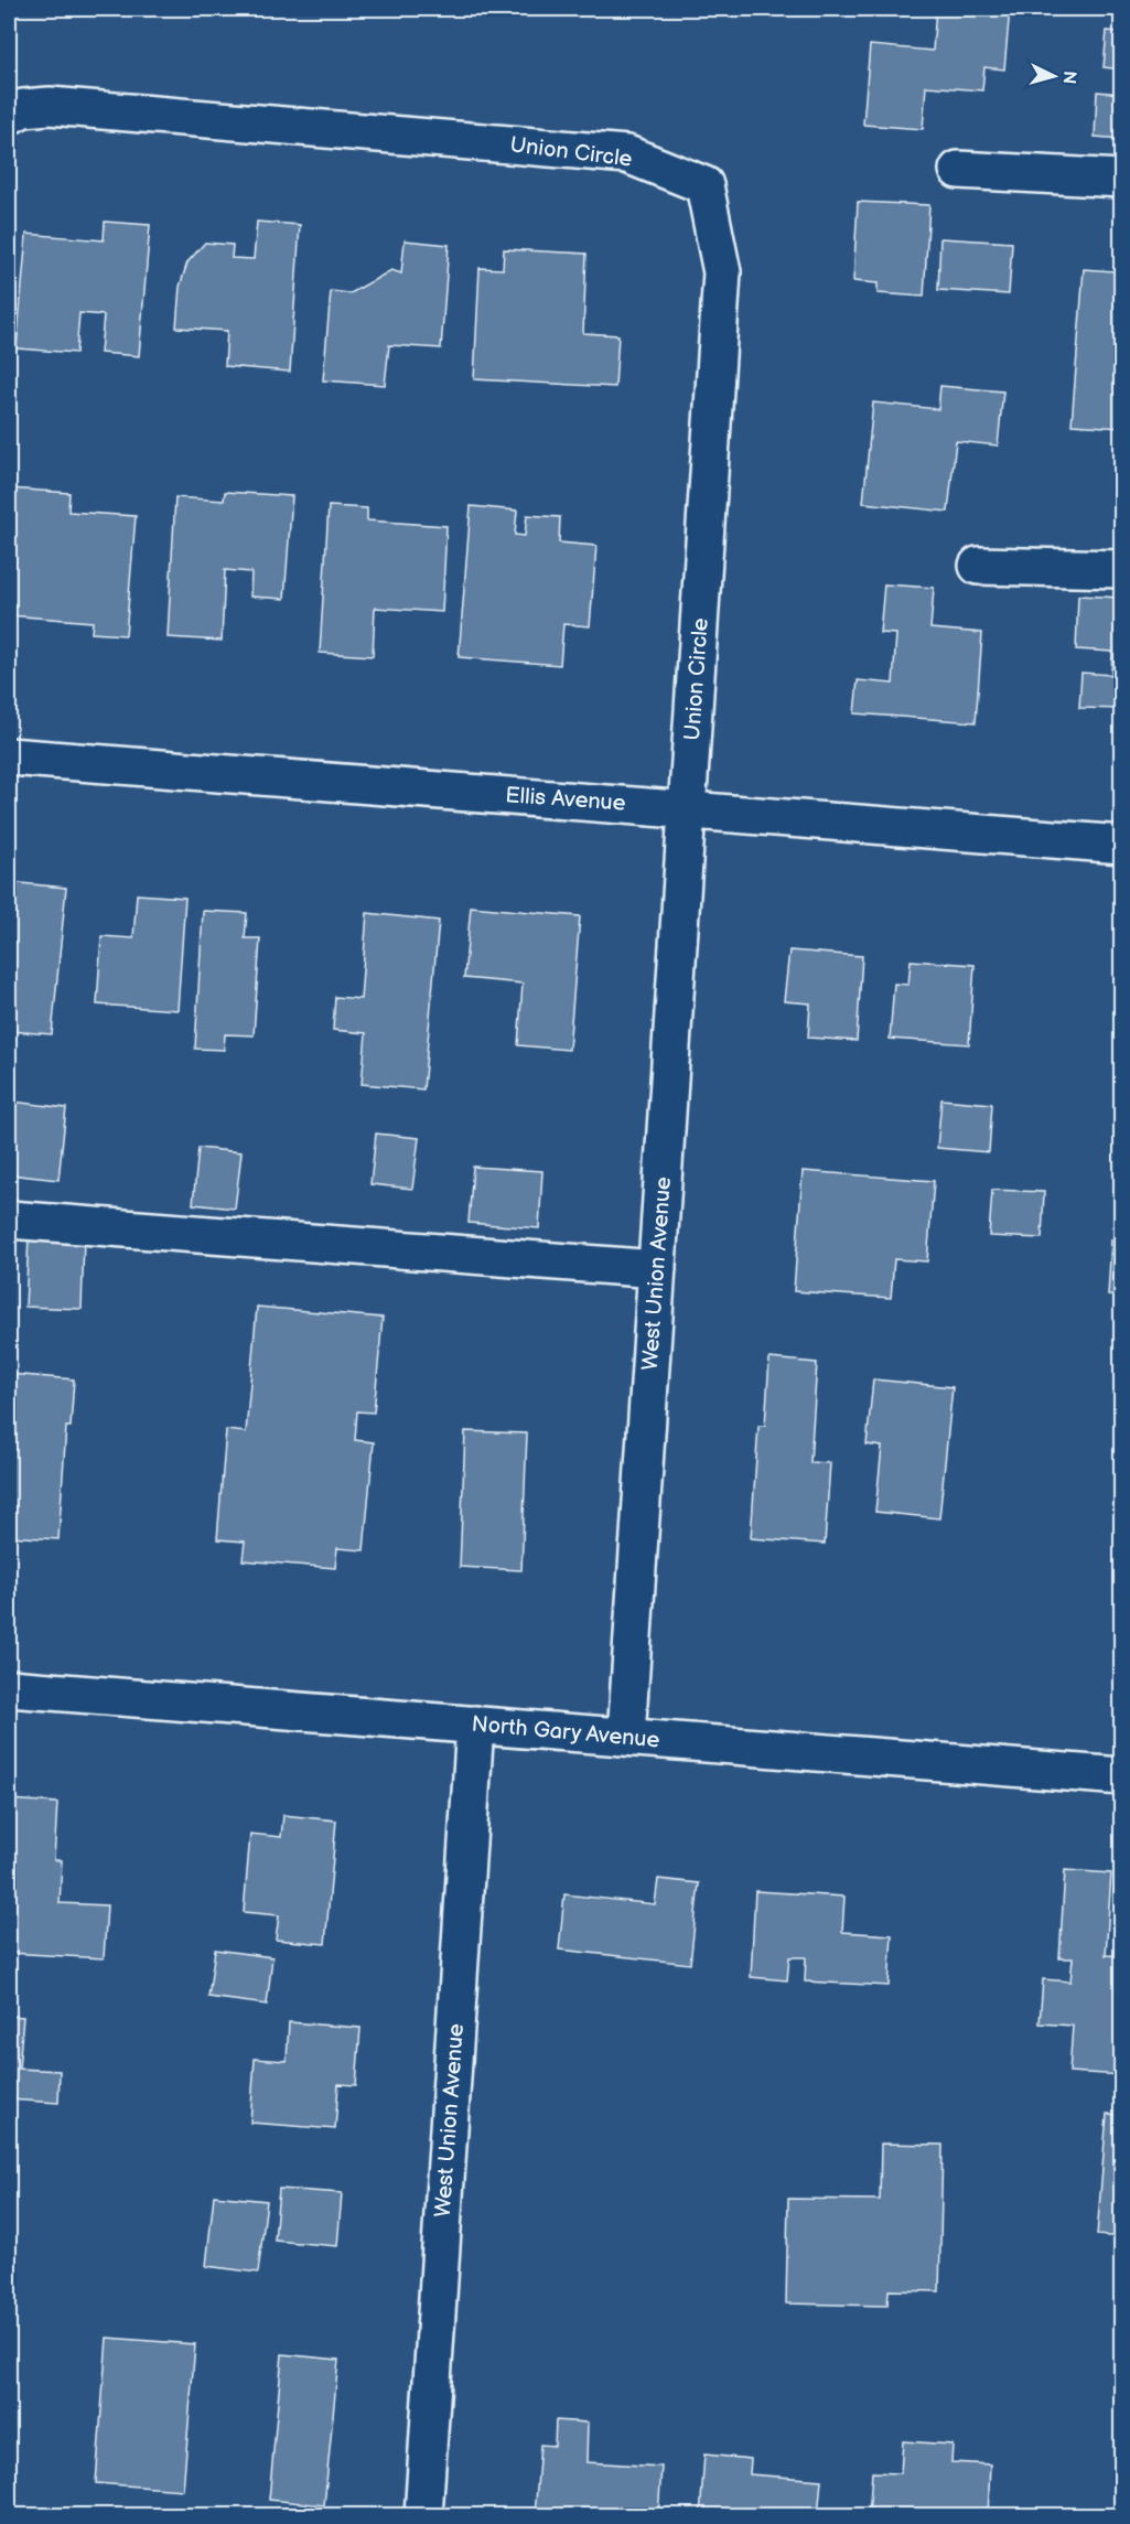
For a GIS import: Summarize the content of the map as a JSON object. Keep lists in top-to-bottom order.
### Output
{
  "streets": {
    "street": [
      "Union Circle",
      "Ellis Avenue",
      "West Union Avenue",
      "North Gary Avenue"
    ]
  },
  "crossings": [
    ["Union Circle", "Ellis Avenue"],
    ["Union Circle", "West Union Avenue"],
    ["Ellis Avenue", "West Union Avenue"],
    ["West Union Avenue", "North Gary Avenue"]
  ],
  "north": "right"
}
